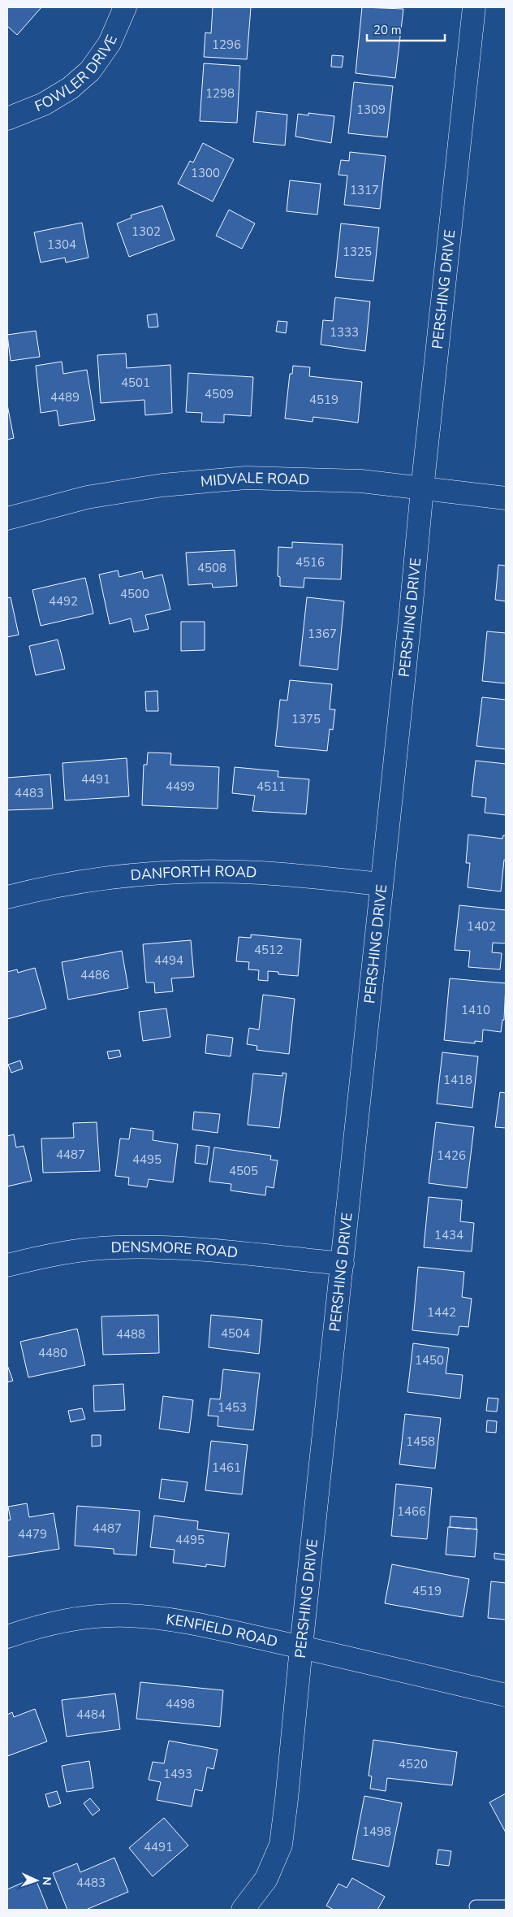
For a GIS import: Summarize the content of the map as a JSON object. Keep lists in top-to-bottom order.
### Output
{
  "streets": {
    "street": [
      "FOWLER DRIVE",
      "PERSHING DRIVE",
      "MIDVALE ROAD",
      "DANFORTH ROAD",
      "DENSMORE ROAD",
      "KENFIELD ROAD"
    ]
  },
  "crossings": [
    ["PERSHING DRIVE", "MIDVALE ROAD"],
    ["PERSHING DRIVE", "DANFORTH ROAD"],
    ["PERSHING DRIVE", "DENSMORE ROAD"],
    ["PERSHING DRIVE", "KENFIELD ROAD"]
  ],
  "house_numbers": [
    "1296",
    "1298",
    "1309",
    "1300",
    "1317",
    "1302",
    "1304",
    "1325",
    "1333",
    "4501",
    "4509",
    "4489",
    "4519",
    "4516",
    "4508",
    "4500",
    "4492",
    "1367",
    "1375",
    "4491",
    "4499",
    "4511",
    "4483",
    "1402",
    "4512",
    "4494",
    "4486",
    "1410",
    "1418",
    "4487",
    "1426",
    "4495",
    "4505",
    "1434",
    "1442",
    "4504",
    "4488",
    "4480",
    "1450",
    "1453",
    "1458",
    "1461",
    "1466",
    "4487",
    "4479",
    "4495",
    "4519",
    "4498",
    "4484",
    "4520",
    "1493",
    "1498",
    "4491",
    "4483"
  ],
  "scale_bar": "20 m",
  "north": "right"
}
